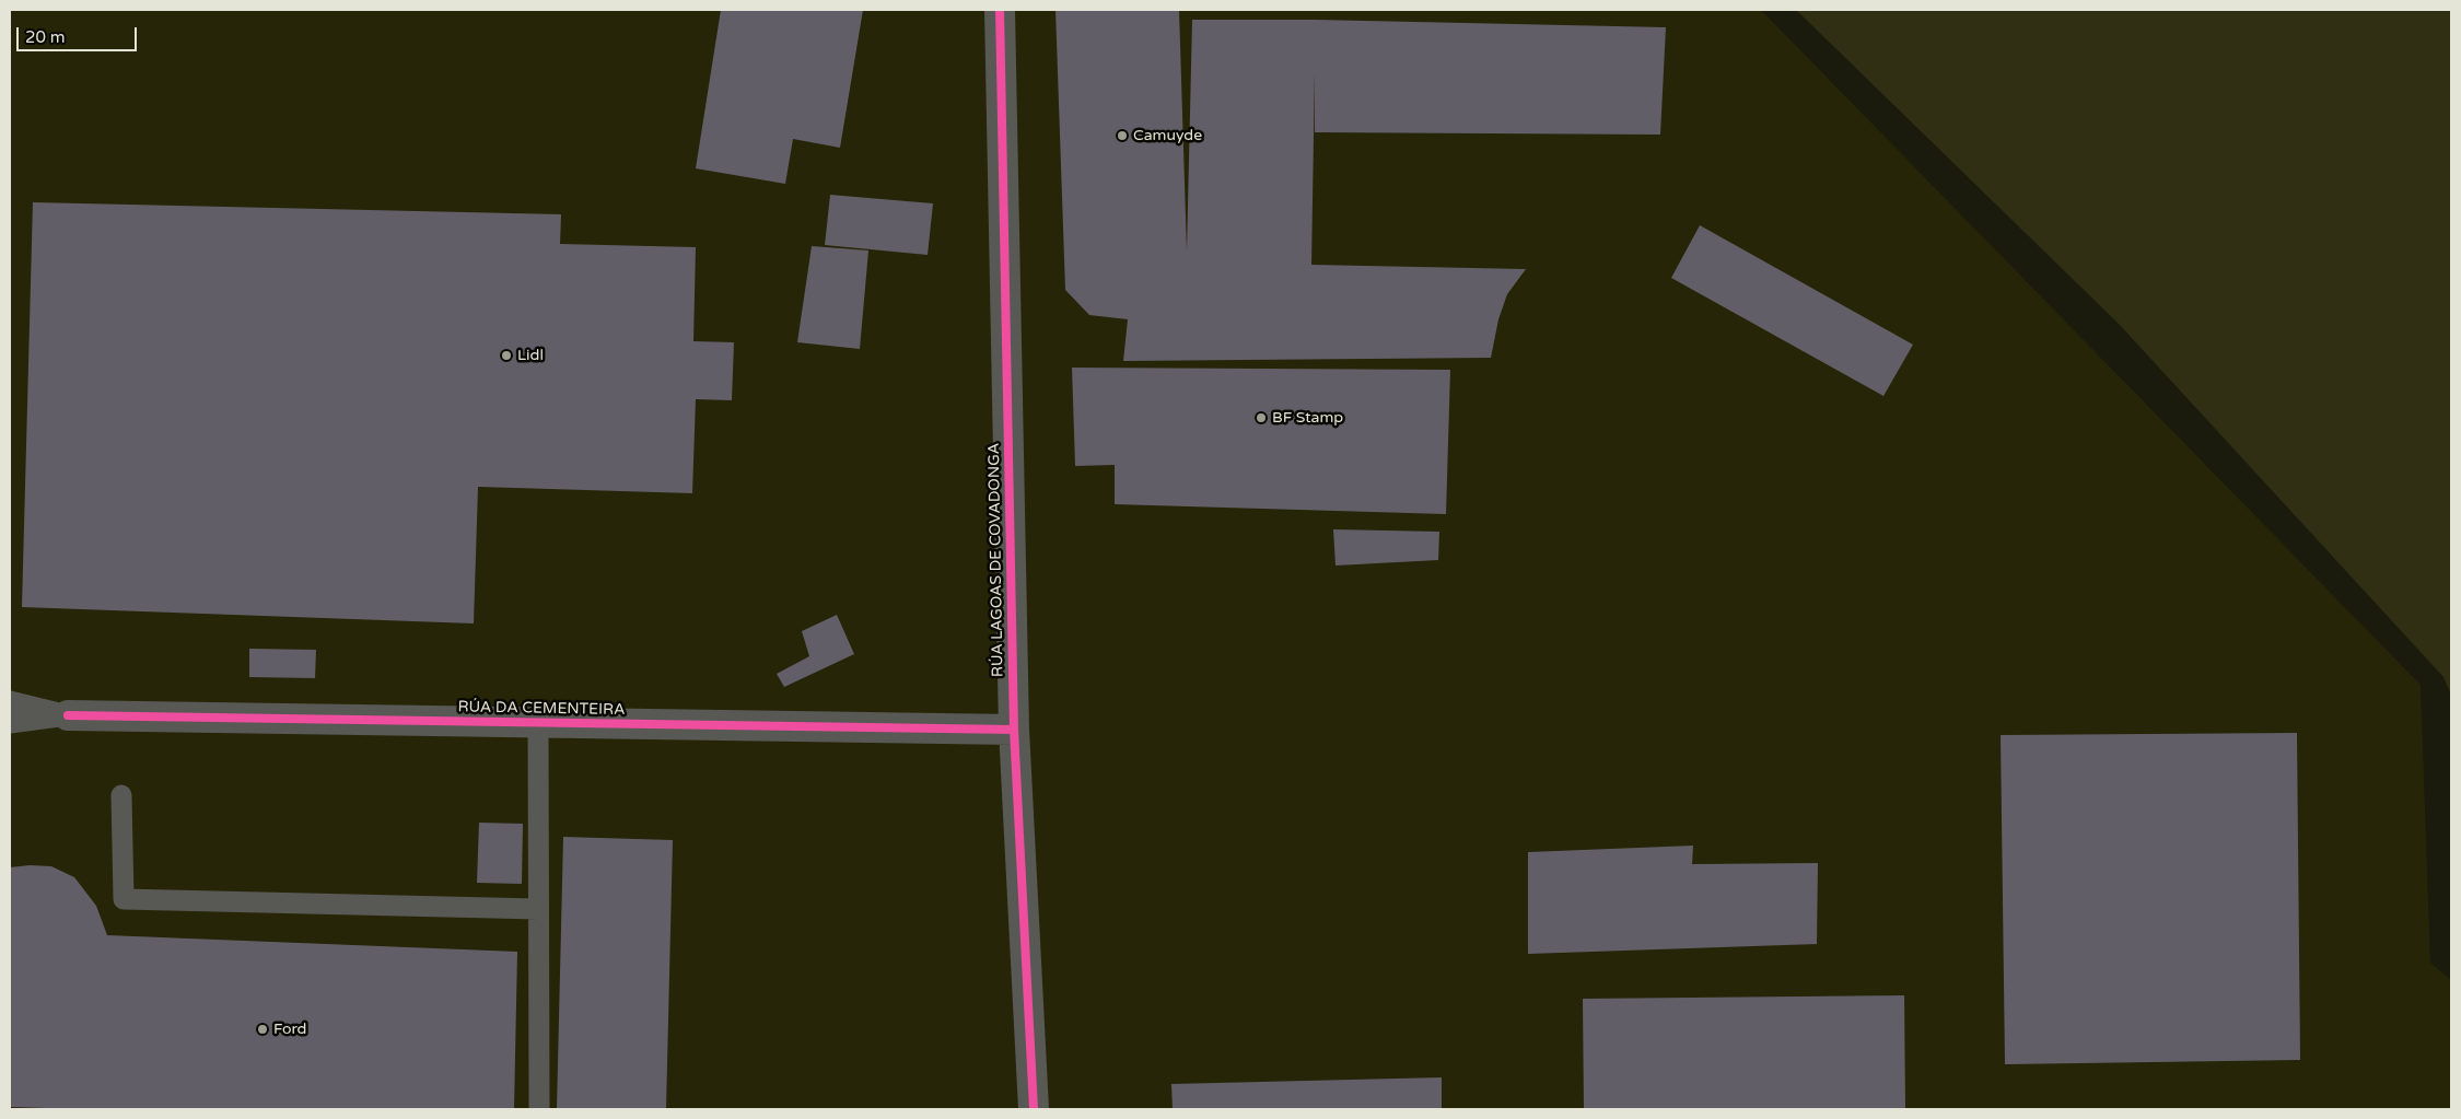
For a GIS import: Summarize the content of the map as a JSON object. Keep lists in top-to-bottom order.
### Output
{
  "streets": {
    "street": ["RÚA LAGOAS DE COVADONGA", "RÚA DA CEMENTEIRA"]
  },
  "crossings": [
    ["RÚA LAGOAS DE COVADONGA", "RÚA DA CEMENTEIRA"]
  ],
  "places": [
    "Camuyde",
    "Lidl",
    "BF Stamp",
    "Ford"
  ],
  "scale_bar": "20 m"
}
